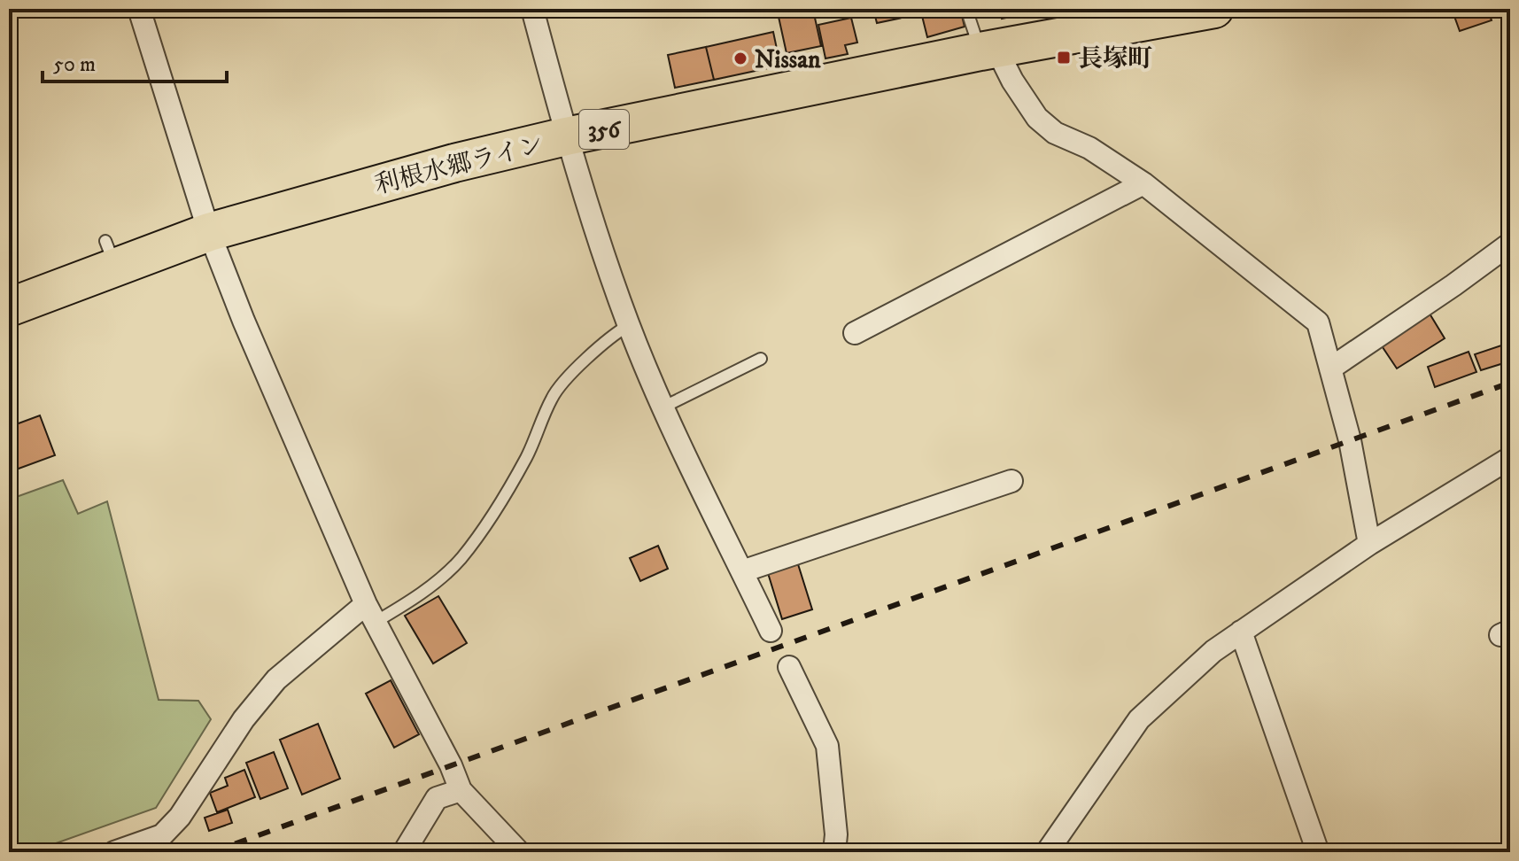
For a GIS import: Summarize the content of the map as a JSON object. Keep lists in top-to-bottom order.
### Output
{
  "streets": {
    "highway": ["356", "利根水郷ライン"]
  },
  "places": {
    "transit": ["長塚町"],
    "other": ["Nissan"]
  },
  "scale_bar": "50 m"
}
